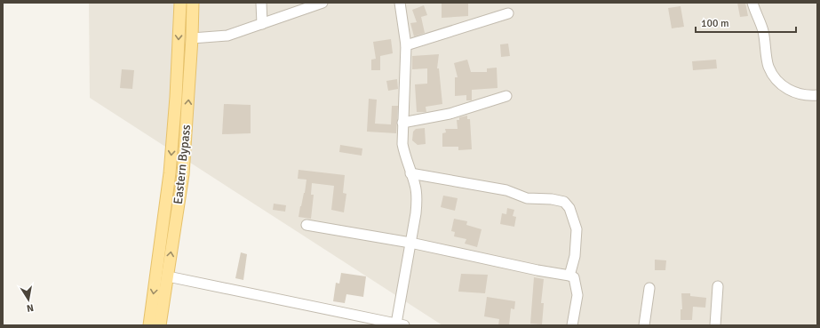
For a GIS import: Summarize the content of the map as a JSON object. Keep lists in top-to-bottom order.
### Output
{
  "streets": {
    "main road": ["Eastern Bypass"]
  },
  "scale_bar": "100 m",
  "north": "bottom"
}
